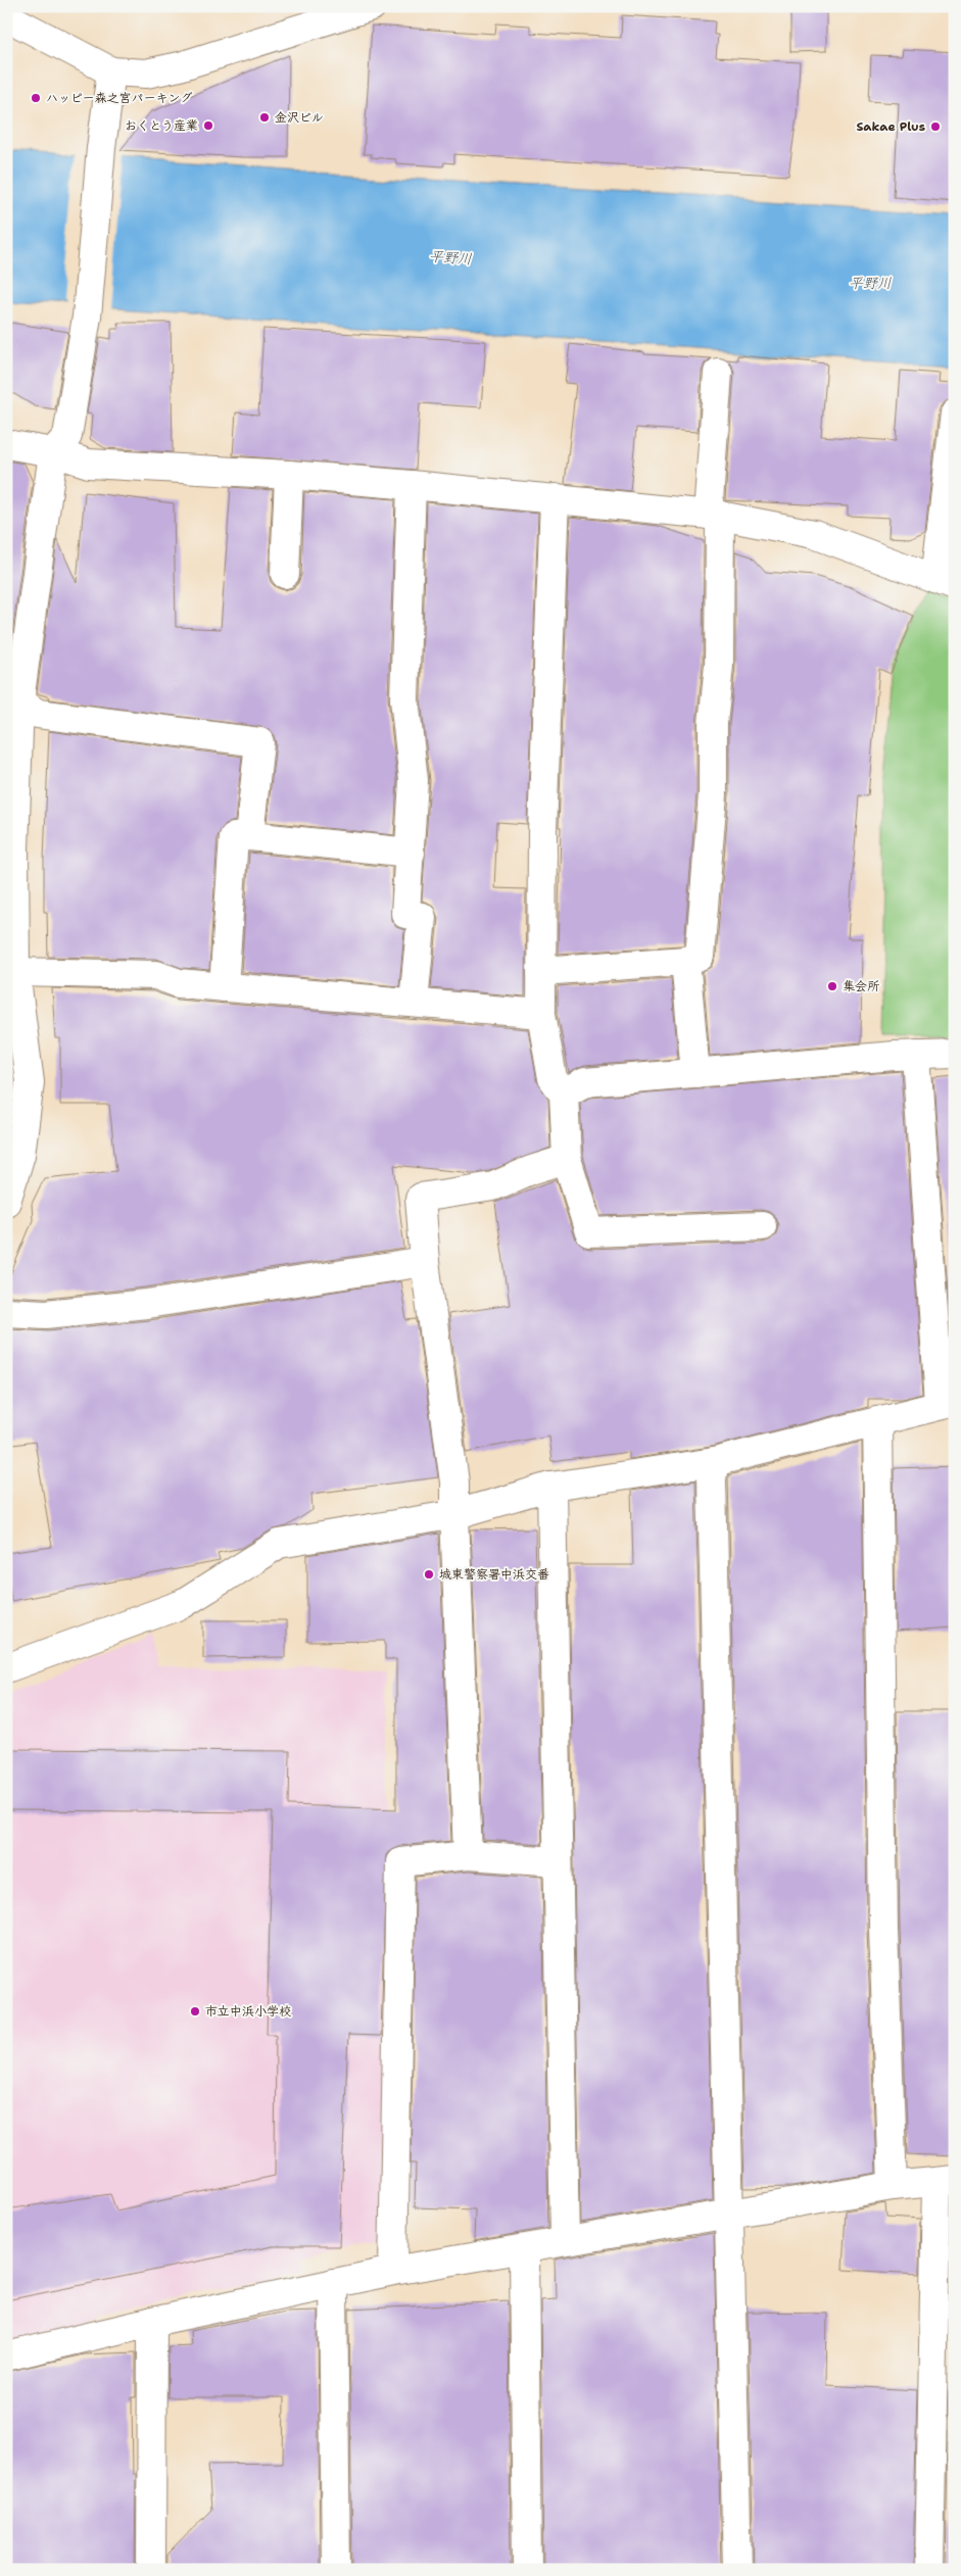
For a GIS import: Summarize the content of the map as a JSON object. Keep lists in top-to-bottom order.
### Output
{
  "water": ["平野川"],
  "places": [
    "ハッピー森之宮パーキング",
    "金沢ビル",
    "おくとう産業",
    "Sakae Plus",
    "集会所",
    "城東警察署中浜交番",
    "市立中浜小学校"
  ]
}
